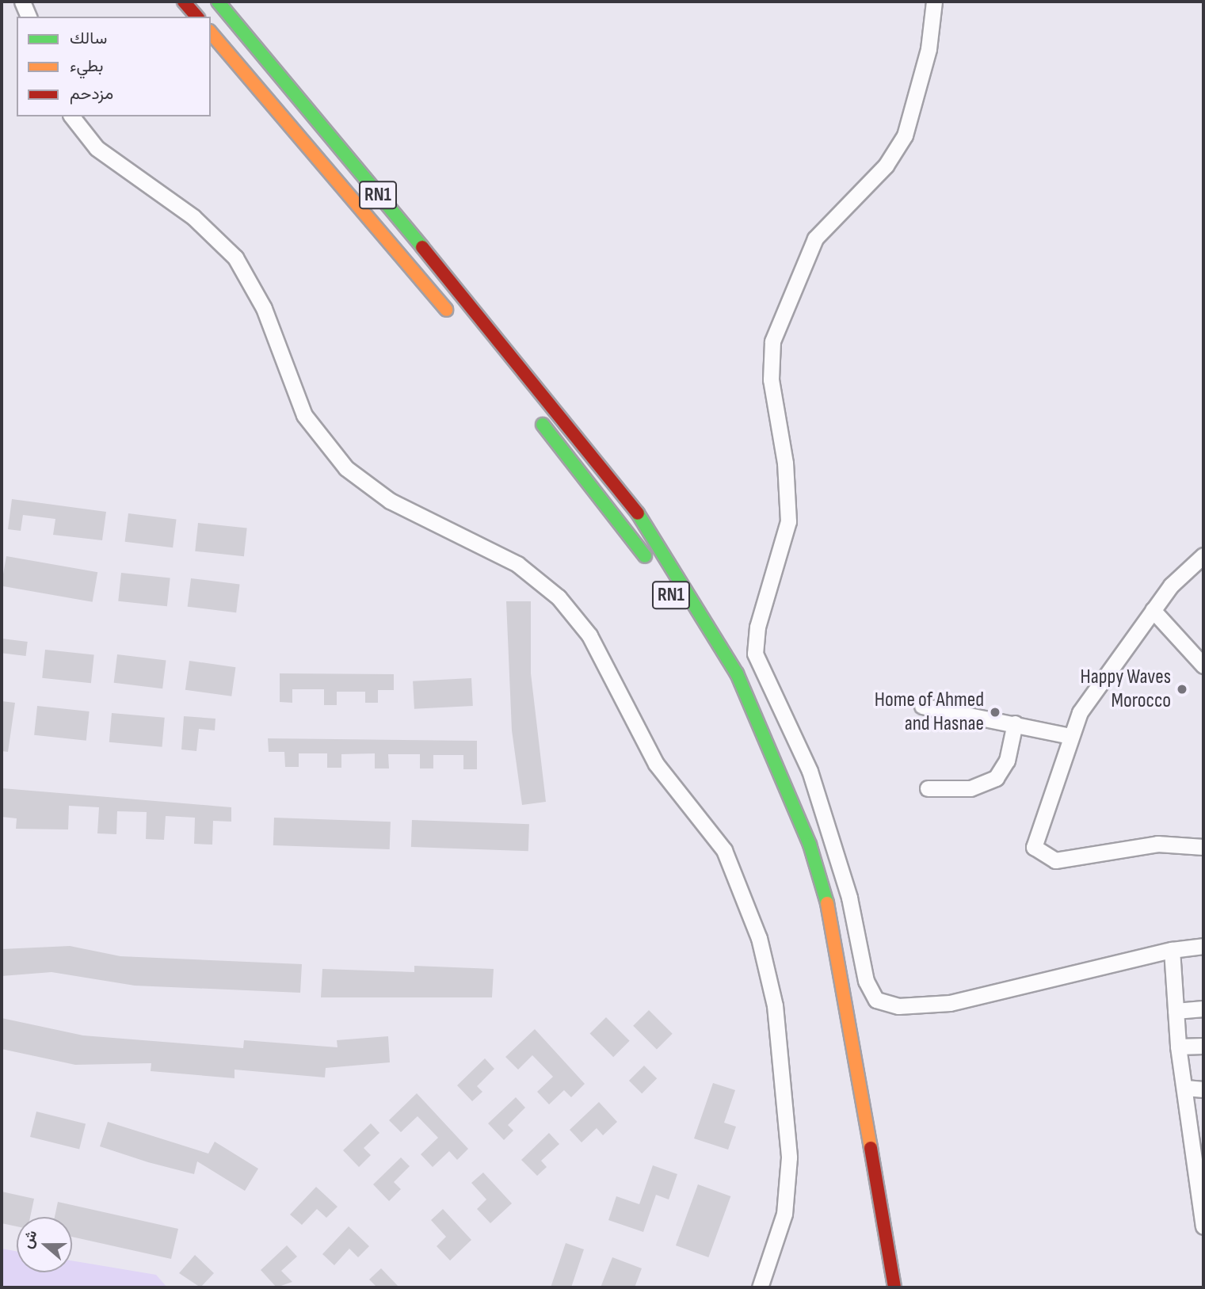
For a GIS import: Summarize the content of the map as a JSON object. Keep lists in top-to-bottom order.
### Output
{
  "streets": {
    "highway": ["RN1"]
  },
  "places": ["Happy Waves Morocco", "Home of Ahmed and Hasnae"],
  "legend": ["سالك", "بطيء", "مزدحم"],
  "north": "left"
}
